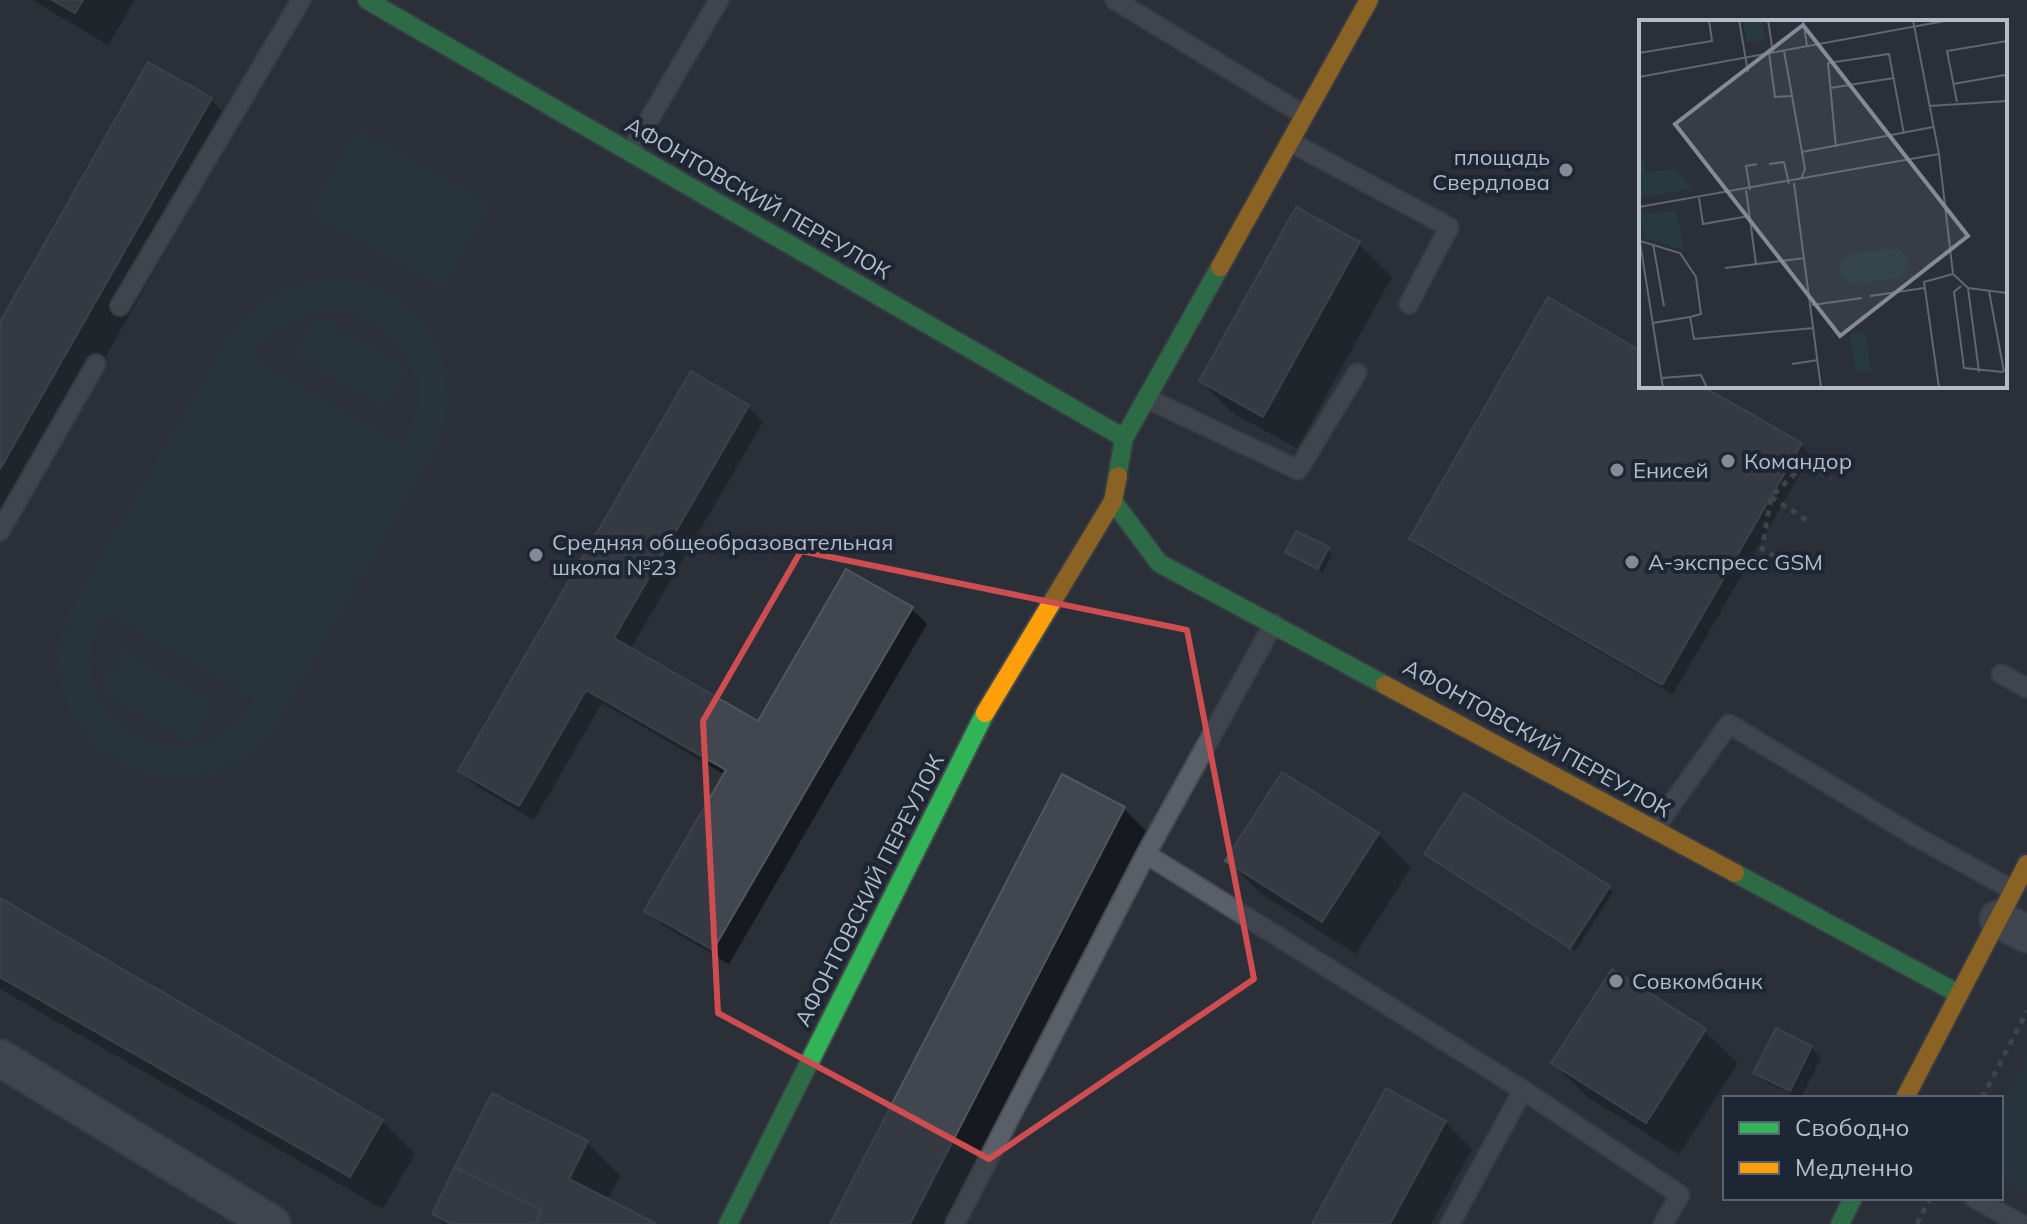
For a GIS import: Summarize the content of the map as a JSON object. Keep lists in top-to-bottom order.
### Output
{
  "streets": {
    "street": ["АФОНТОВСКИЙ ПЕРЕУЛОК"]
  },
  "places": [
    "площадь Свердлова",
    "Командор",
    "Енисей",
    "Средняя общеобразовательная школа №23",
    "А-экспресс GSM",
    "Совкомбанк"
  ],
  "legend": ["Свободно", "Медленно"]
}
